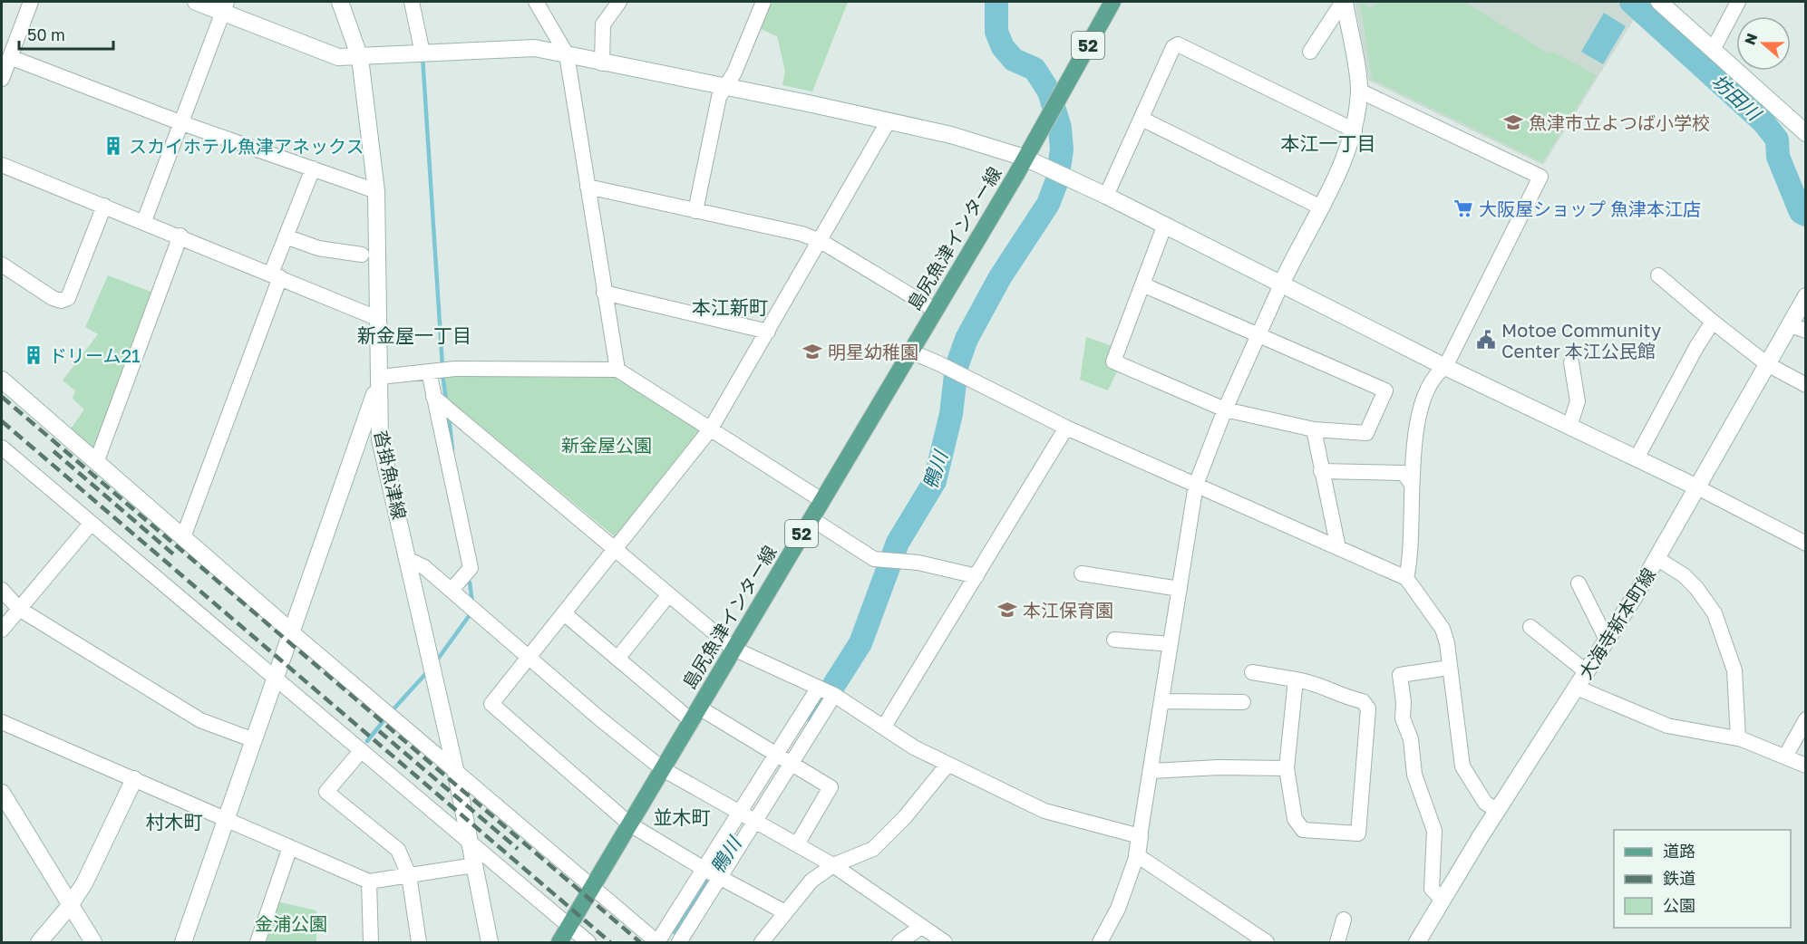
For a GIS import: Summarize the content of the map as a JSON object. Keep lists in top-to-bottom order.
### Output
{
  "streets": {
    "main road": ["52", "島尻魚津インター線"],
    "street": ["沓掛魚津線", "大海寺新本町線"]
  },
  "districts": [
    "本江一丁目",
    "本江新町",
    "新金屋一丁目",
    "並木町",
    "村木町"
  ],
  "water": ["坊田川", "鴨川"],
  "parks": ["新金屋公園", "金浦公園"],
  "places": {
    "school or university": ["魚津市立よつば小学校", "明星幼稚園", "本江保育園"],
    "building": ["スカイホテル魚津アネックス", "ドリーム21"],
    "supermarket": ["大阪屋ショップ 魚津本江店"],
    "public building": ["Motoe Community Center 本江公民館"]
  },
  "legend": ["道路", "鉄道", "公園"],
  "scale_bar": "50 m",
  "north": "left"
}
